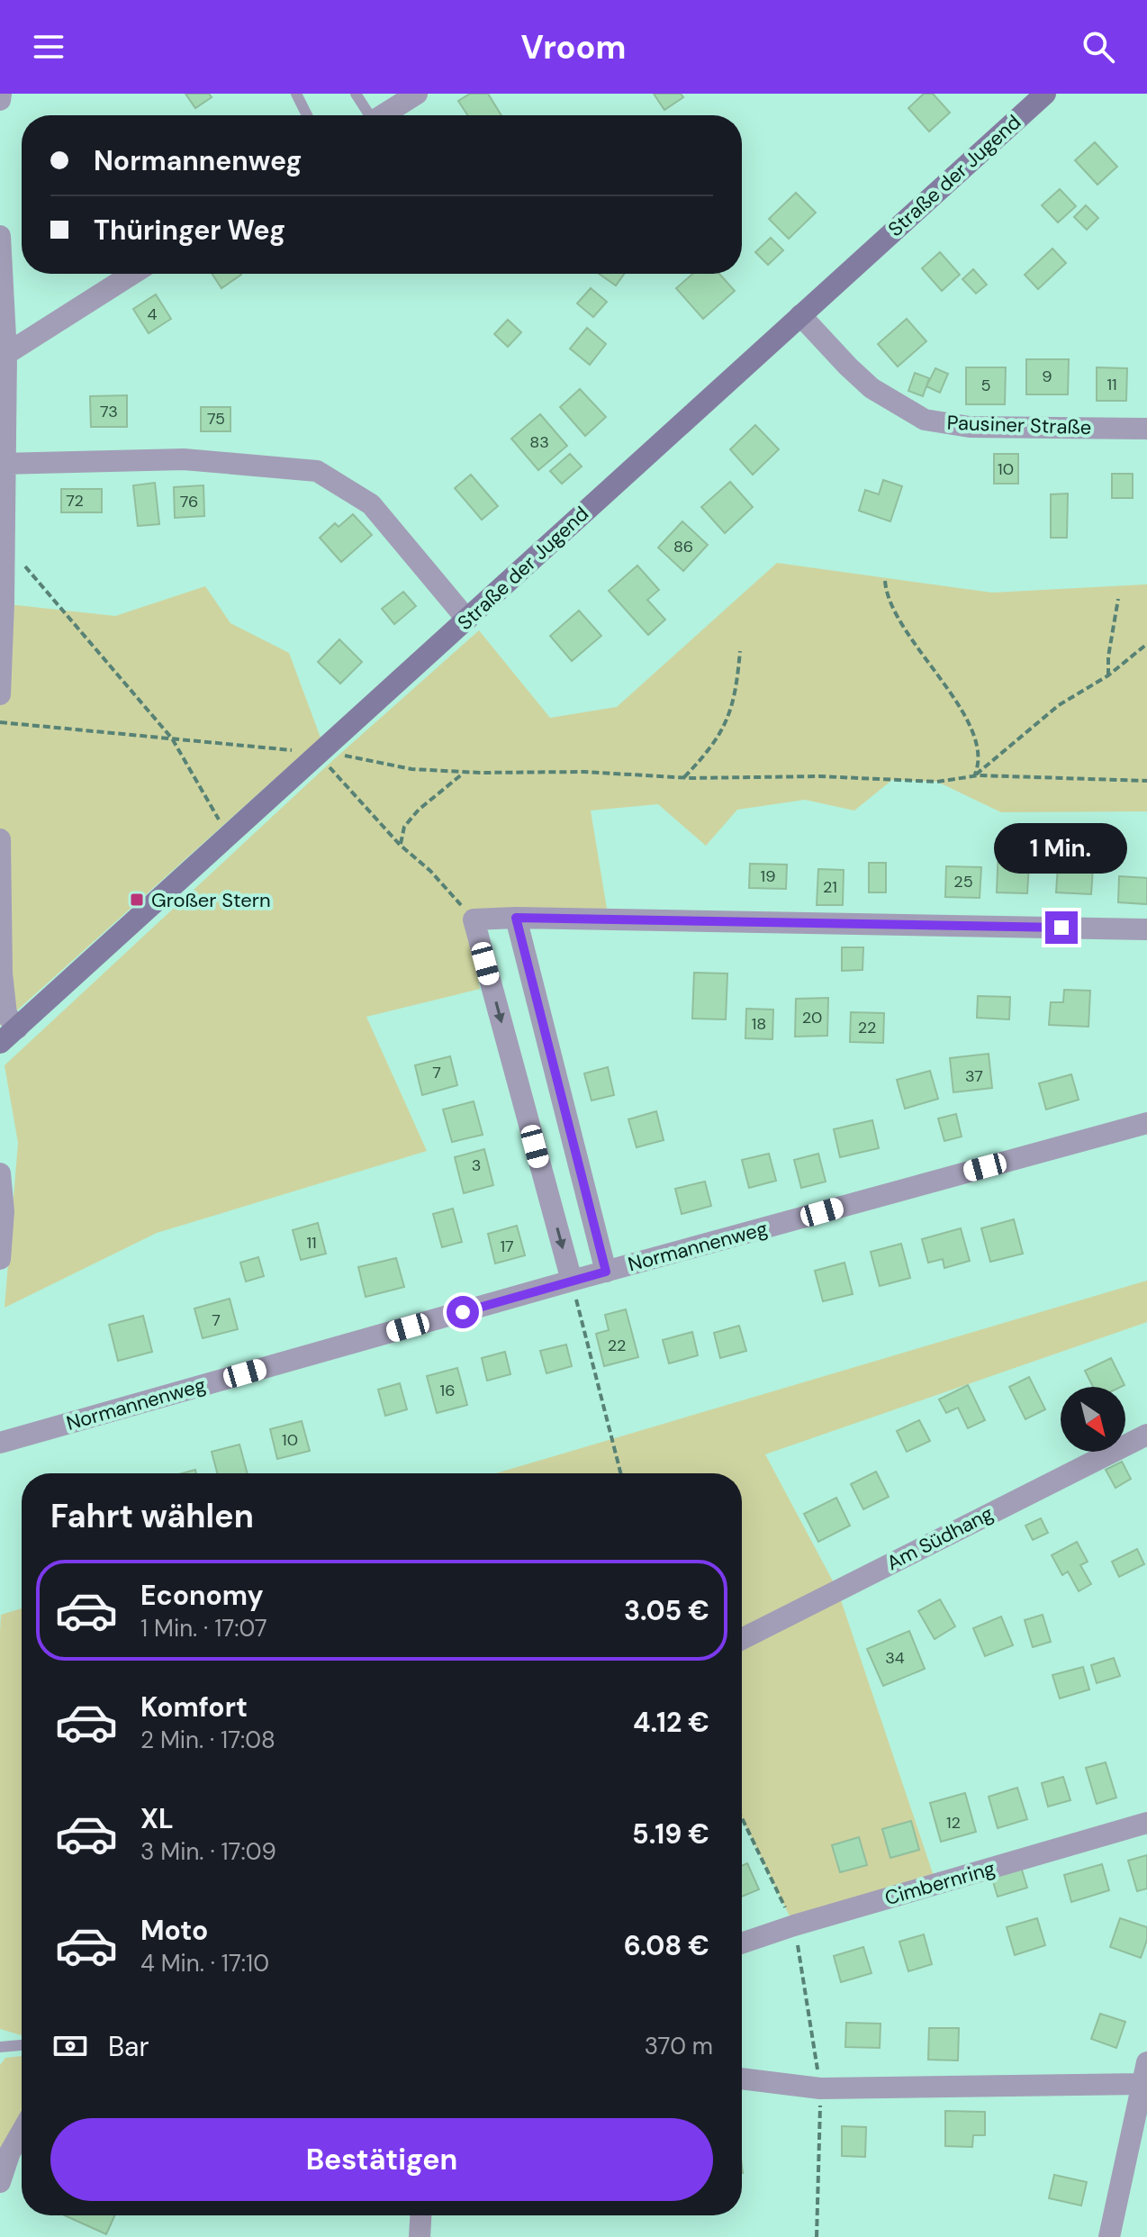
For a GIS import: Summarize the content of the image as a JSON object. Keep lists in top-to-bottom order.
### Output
{
  "streets": {
    "street": [
      "Straße der Jugend",
      "Pausiner Straße",
      "Normannenweg",
      "Am Südhang",
      "Cimbernring"
    ]
  },
  "crossings": [
    ["Straße der Jugend", "Pausiner Straße"]
  ],
  "places": {
    "transit": ["Großer Stern"]
  },
  "house_numbers": [
    "4",
    "9",
    "11",
    "5",
    "73",
    "75",
    "83",
    "10",
    "72",
    "76",
    "86",
    "19",
    "25",
    "21",
    "20",
    "18",
    "22",
    "7",
    "37",
    "3",
    "11",
    "17",
    "7",
    "22",
    "16",
    "10",
    "34",
    "12"
  ],
  "north": "bottom right",
  "page": {
    "header": "Vroom",
    "banner": ["Normannenweg", "Thüringer Weg"],
    "bubble": "1 Min.",
    "heading": "Fahrt wählen",
    "list": [
      {
        "name": "Economy",
        "note": "1 Min. · 17:07",
        "value": "3.05 €"
      },
      {
        "name": "Komfort",
        "note": "2 Min. · 17:08",
        "value": "4.12 €"
      },
      {
        "name": "XL",
        "note": "3 Min. · 17:09",
        "value": "5.19 €"
      },
      {
        "name": "Moto",
        "note": "4 Min. · 17:10",
        "value": "6.08 €"
      }
    ],
    "pay": ["Bar", "370 m"],
    "buttons": "Bestätigen"
  }
}
